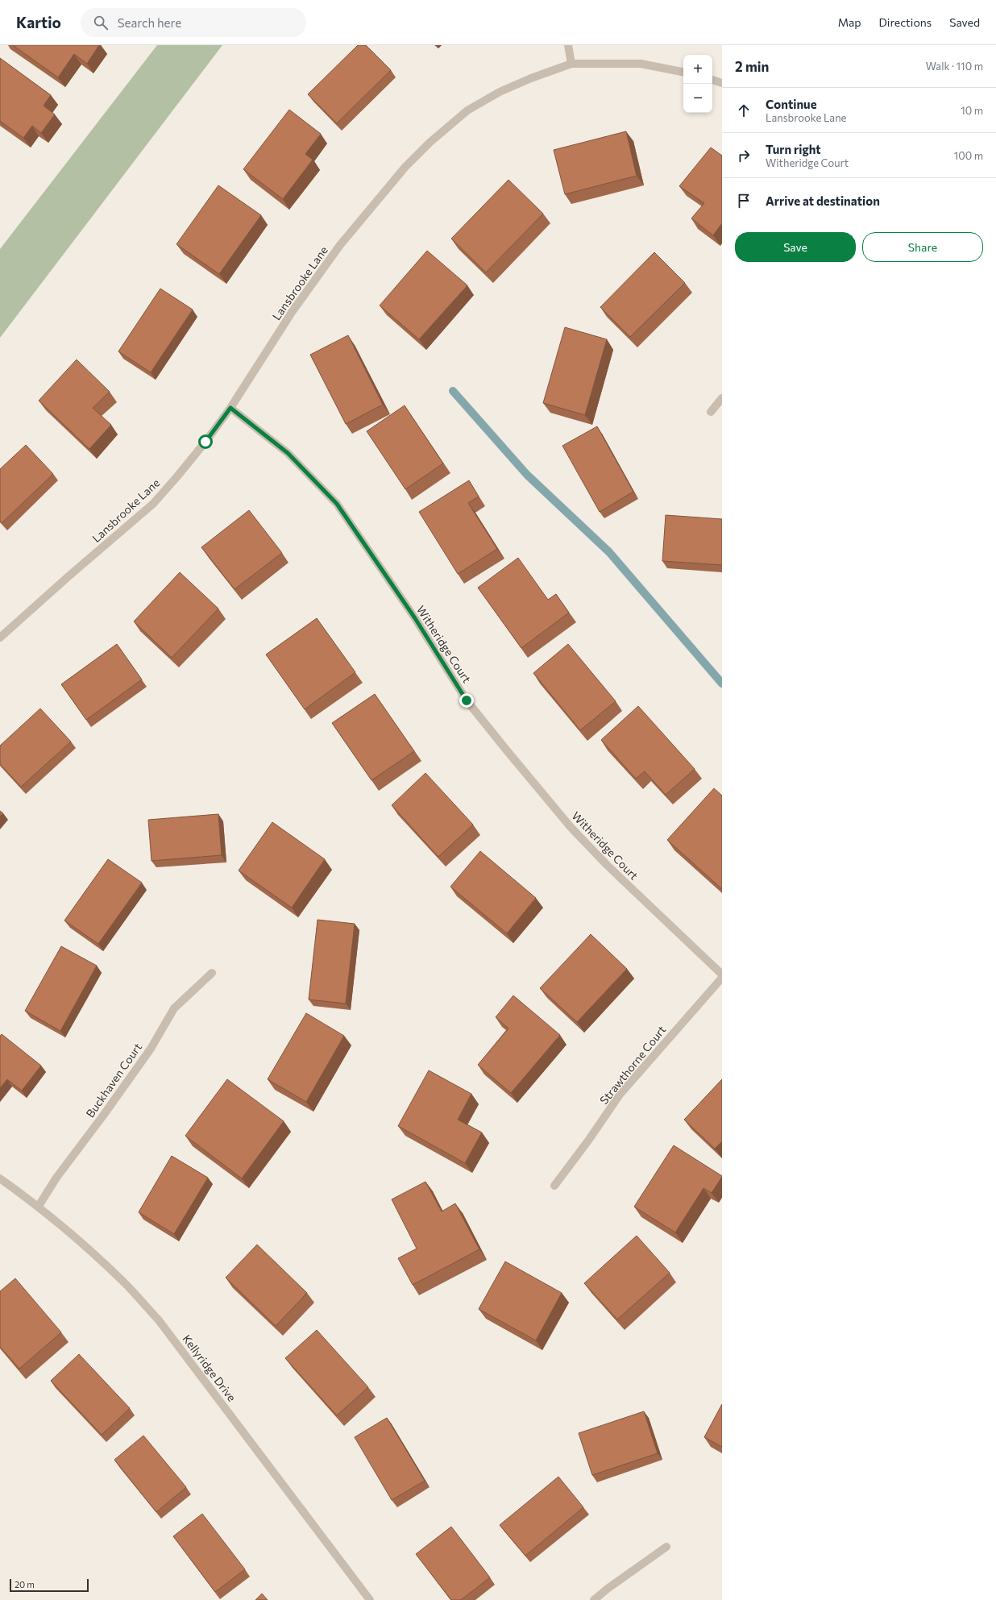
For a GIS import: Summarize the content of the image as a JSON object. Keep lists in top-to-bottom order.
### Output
{
  "streets": {
    "street": [
      "Lansbrooke Lane",
      "Witheridge Court",
      "Strawthorne Court",
      "Buckhaven Court",
      "Kellyridge Drive"
    ]
  },
  "crossings": [
    ["Lansbrooke Lane", "Witheridge Court"],
    ["Buckhaven Court", "Kellyridge Drive"]
  ],
  "scale_bar": "20 m",
  "page": {
    "header": "Kartio",
    "search": "Search here",
    "nav": ["Map", "Directions", "Saved"],
    "heading": ["2 min", "Walk · 110 m"],
    "map_buttons": ["+", "−"],
    "list": [
      ["Continue", "Lansbrooke Lane", "10 m"],
      ["Turn right", "Witheridge Court", "100 m"],
      "Arrive at destination"
    ],
    "buttons": ["Save", "Share"],
    "scale": "20 m"
  }
}
